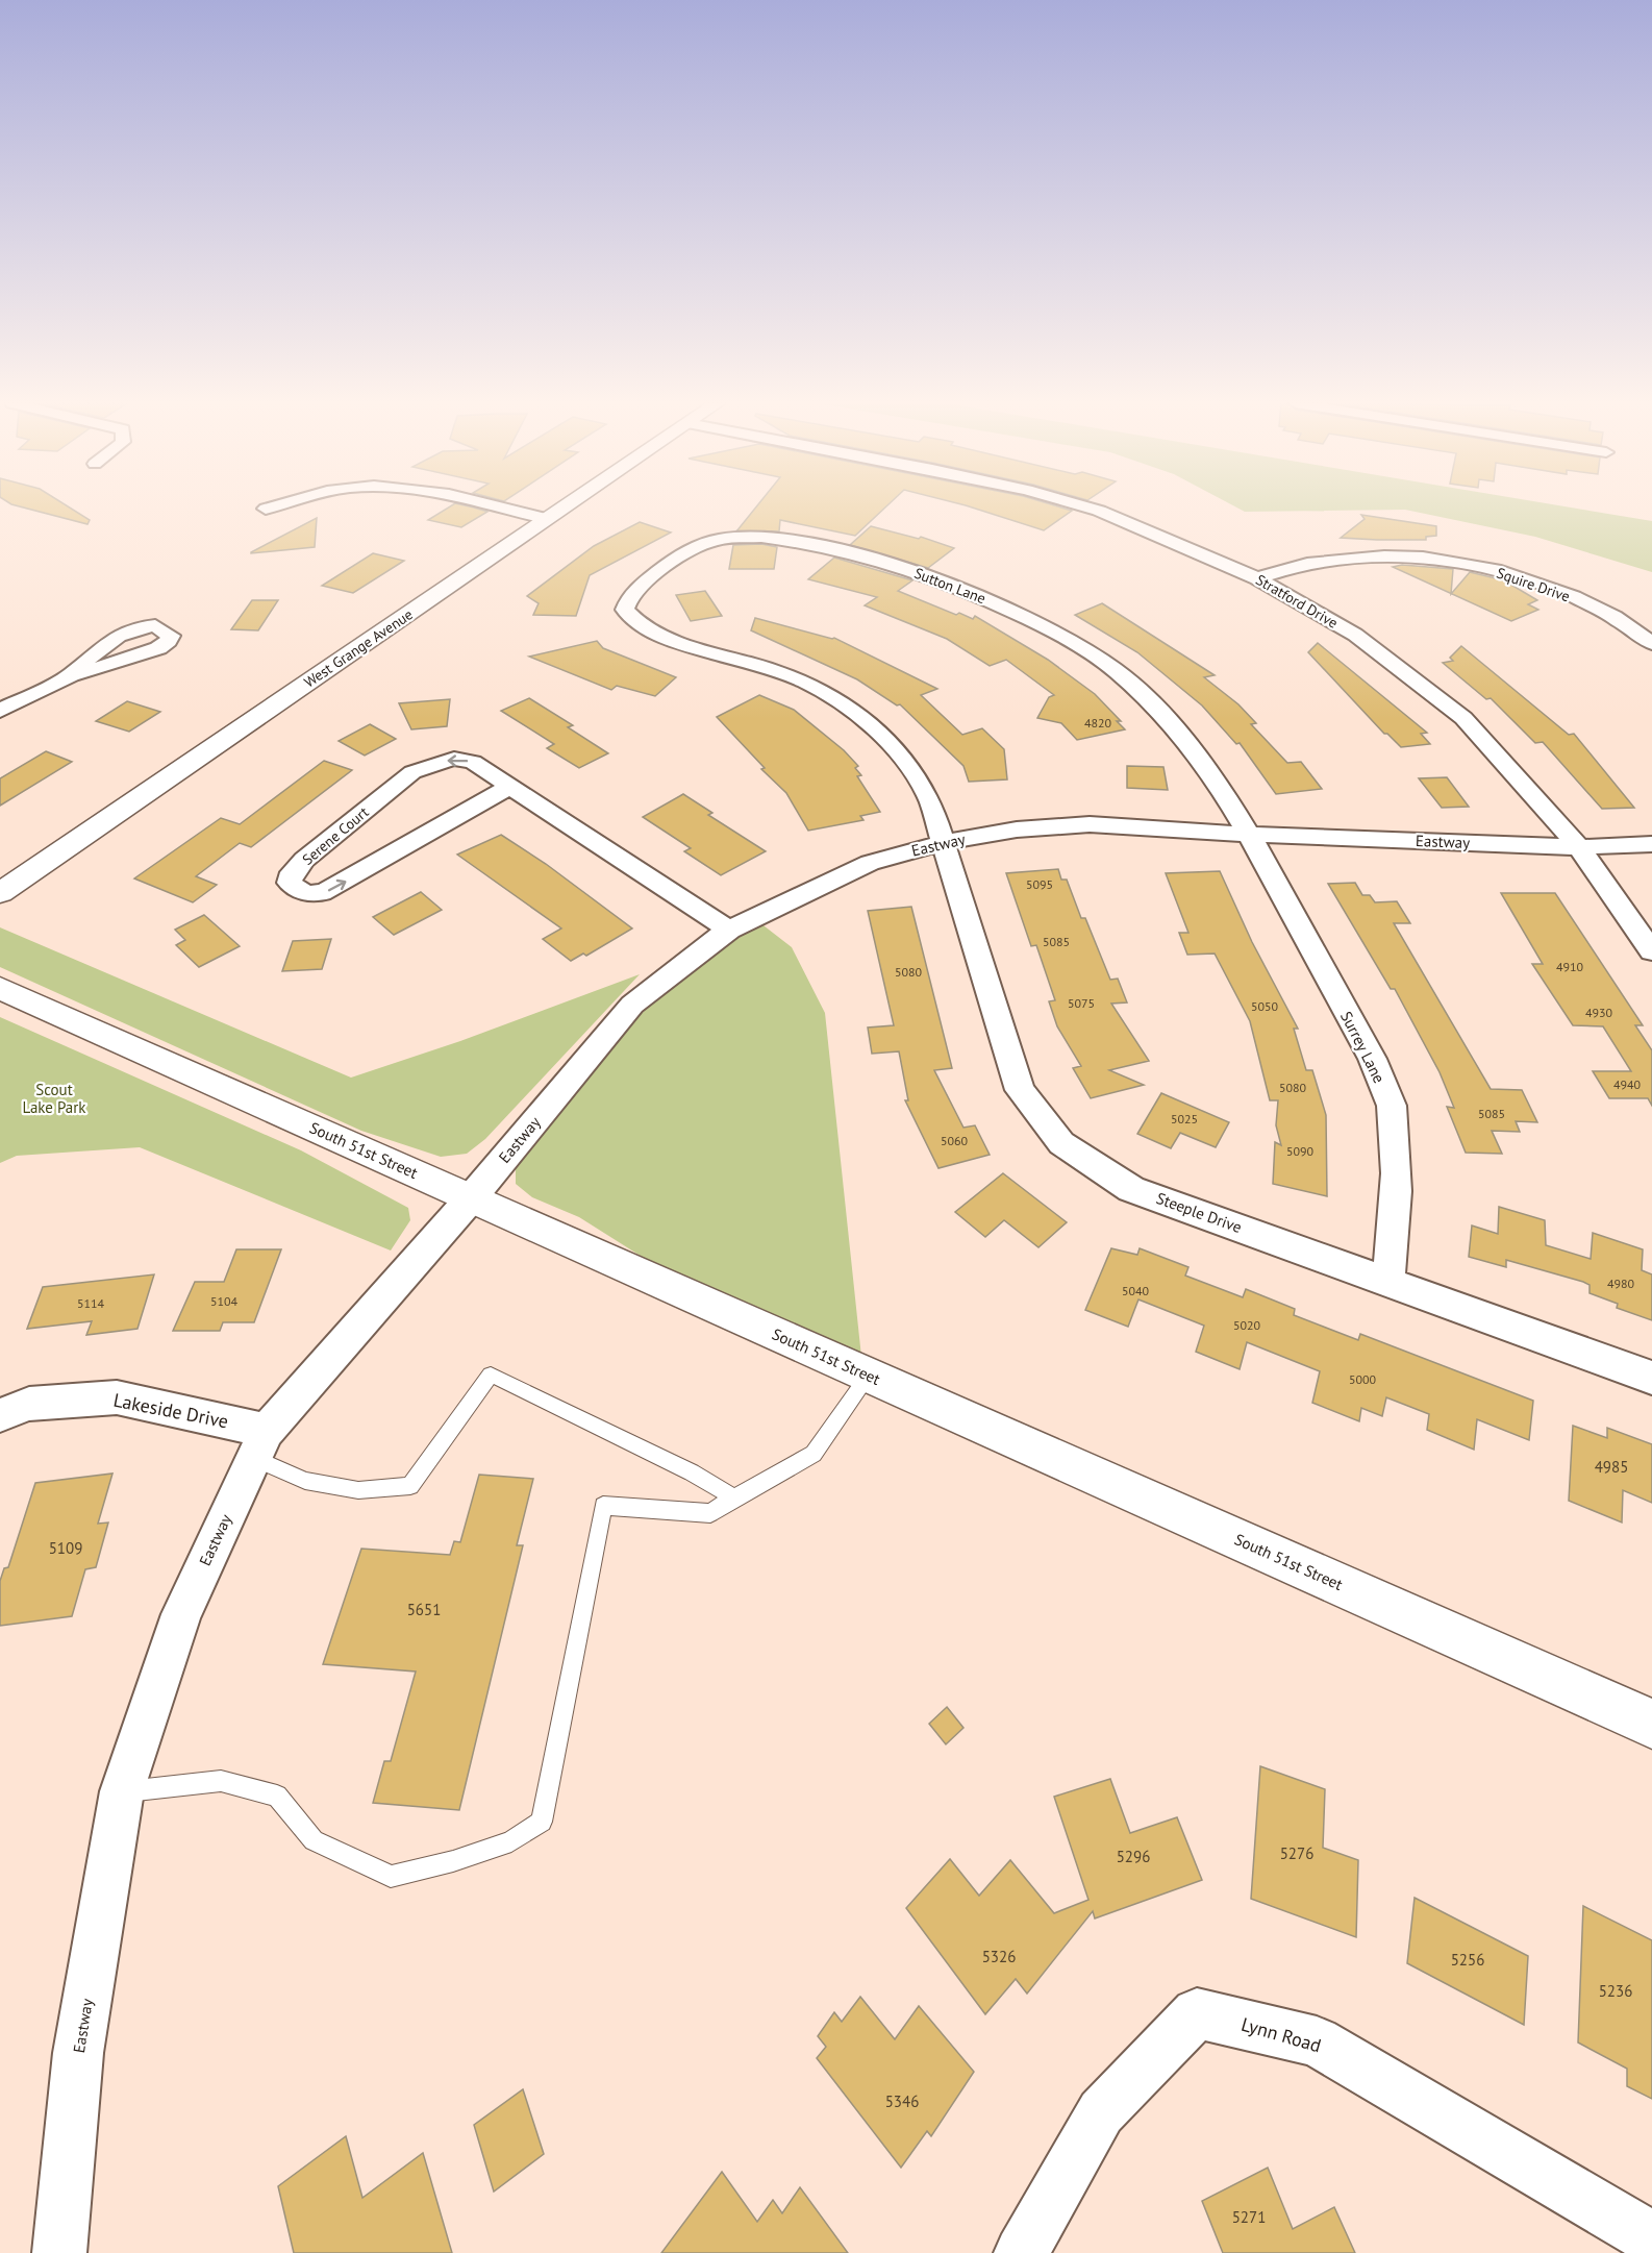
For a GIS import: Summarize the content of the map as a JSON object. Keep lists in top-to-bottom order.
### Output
{
  "streets": {
    "street": [
      "Squire Drive",
      "Sutton Lane",
      "Stratford Drive",
      "West Grange Avenue",
      "Serene Court",
      "Eastway",
      "Surrey Lane",
      "South 51st Street",
      "Steeple Drive",
      "Lakeside Drive",
      "Lynn Road"
    ]
  },
  "crossings": [
    ["Squire Drive", "Stratford Drive"],
    ["Sutton Lane", "Eastway"],
    ["Sutton Lane", "Surrey Lane"],
    ["Sutton Lane", "Steeple Drive"],
    ["Stratford Drive", "Eastway"],
    ["Serene Court", "Eastway"],
    ["Eastway", "Surrey Lane"],
    ["Eastway", "South 51st Street"],
    ["Eastway", "Steeple Drive"],
    ["Eastway", "Lakeside Drive"],
    ["Surrey Lane", "Steeple Drive"]
  ],
  "parks": ["Scout Lake Park"],
  "house_numbers": [
    "4820",
    "5095",
    "5085",
    "4910",
    "5080",
    "5075",
    "5050",
    "4930",
    "4940",
    "5080",
    "5085",
    "5025",
    "5060",
    "5090",
    "4980",
    "5040",
    "5104",
    "5114",
    "5020",
    "5000",
    "4985",
    "5109",
    "5651",
    "5276",
    "5296",
    "5326",
    "5256",
    "5236",
    "5346",
    "5271"
  ]
}
